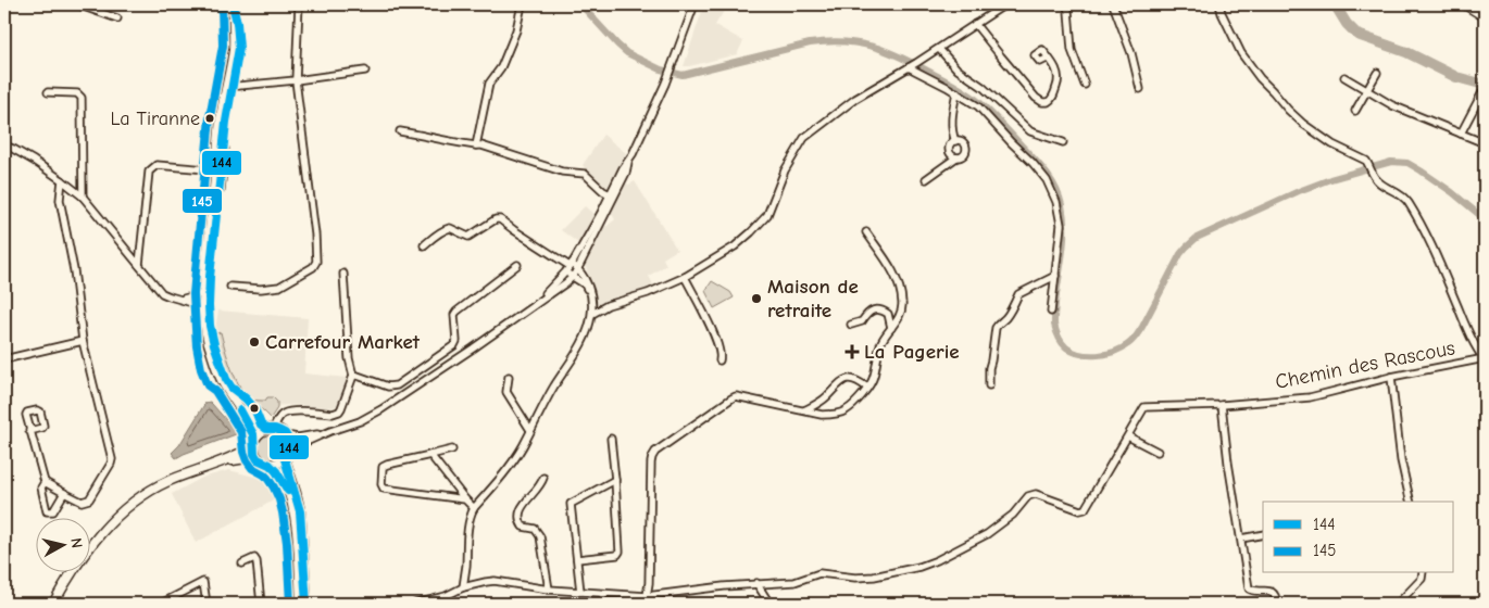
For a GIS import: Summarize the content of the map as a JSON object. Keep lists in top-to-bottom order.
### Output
{
  "streets": {
    "street": ["Chemin des Rascous"]
  },
  "places": {
    "other": ["La Tiranne", "Maison de retraite", "Carrefour Market"],
    "health": ["La Pagerie"]
  },
  "lines": ["transit line 144", "transit line 145"],
  "legend": ["144", "145"],
  "north": "right"
}
